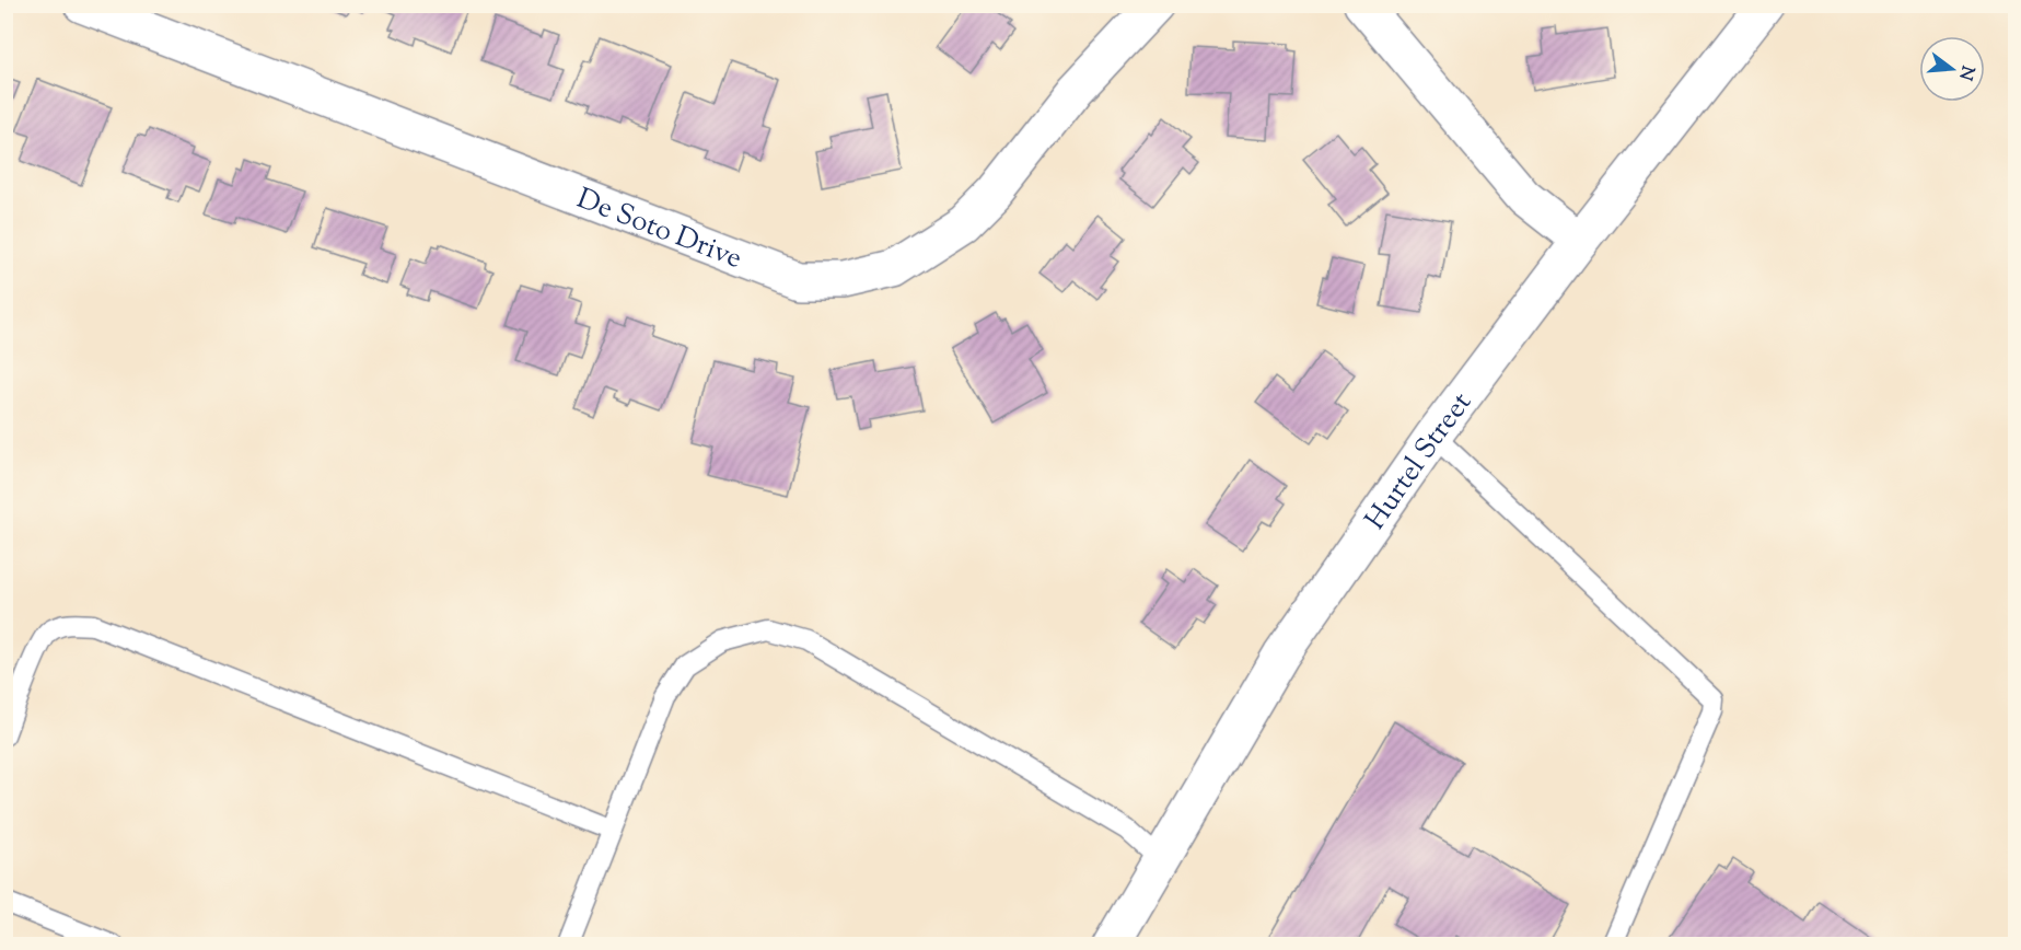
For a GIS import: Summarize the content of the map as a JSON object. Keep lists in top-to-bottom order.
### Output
{
  "streets": {
    "street": ["De Soto Drive", "Hurtel Street"]
  },
  "north": "right"
}
